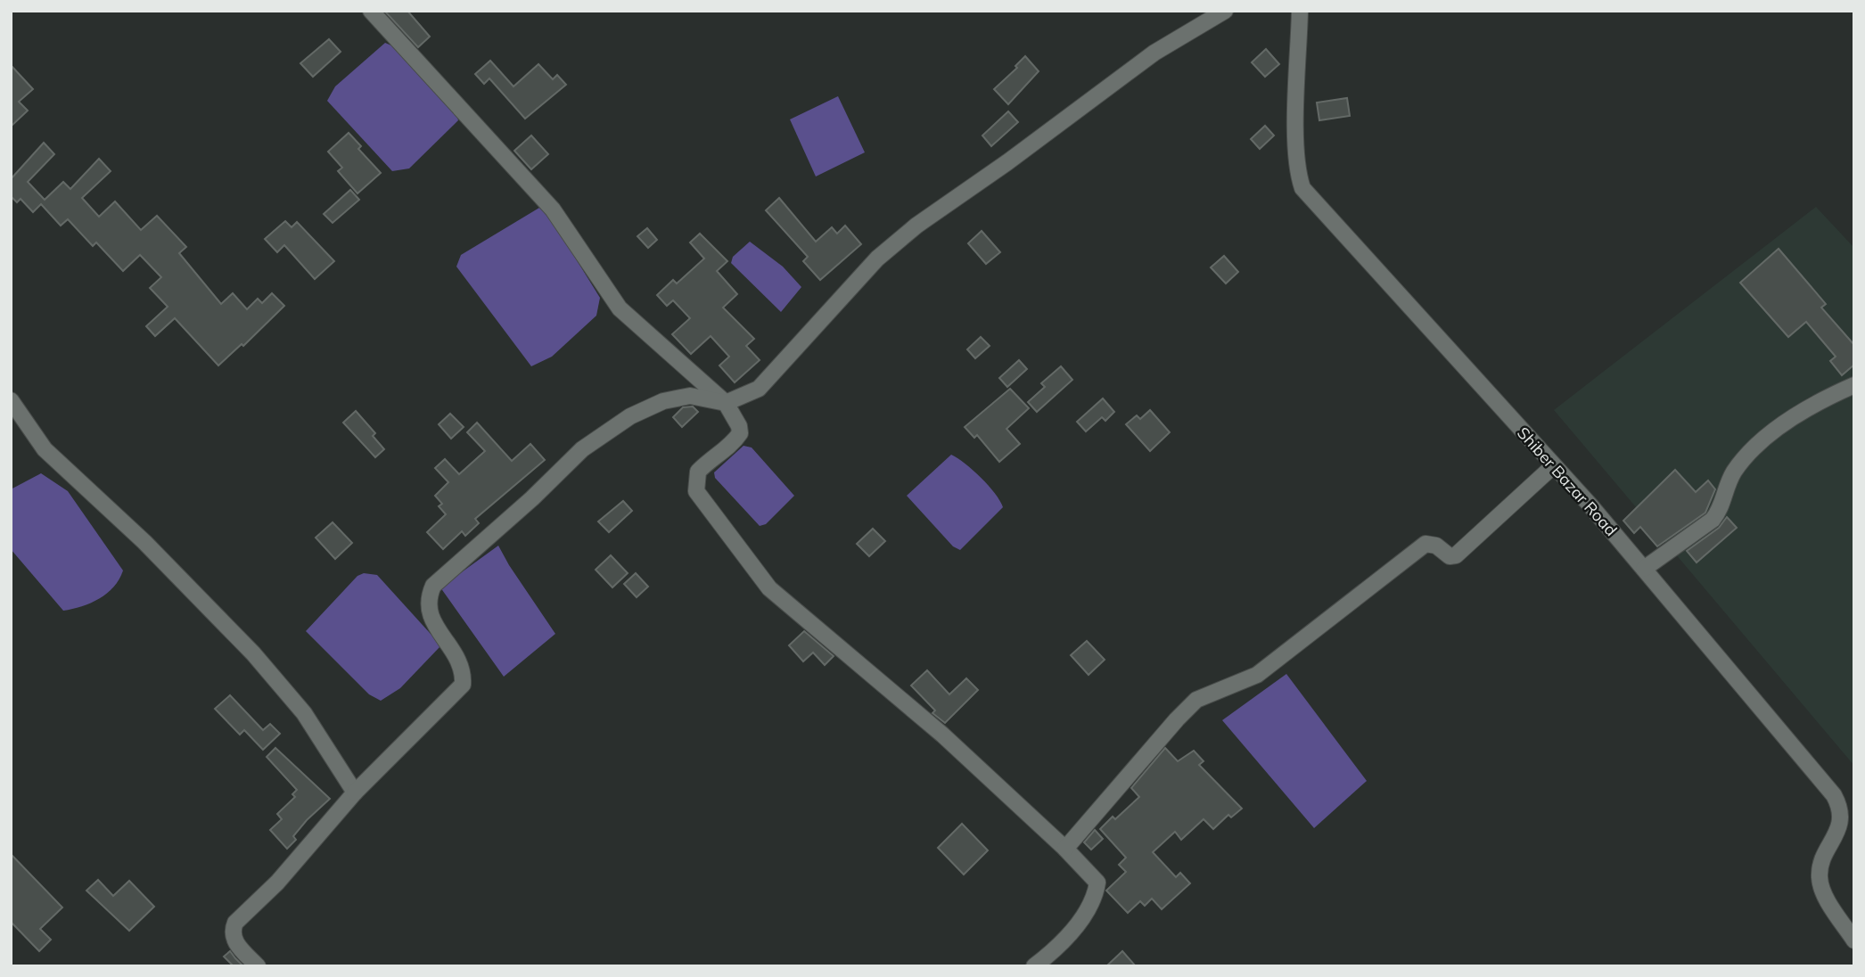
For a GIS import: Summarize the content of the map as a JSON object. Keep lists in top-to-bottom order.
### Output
{
  "streets": {
    "street": ["Shiber Bazar Road"]
  }
}
